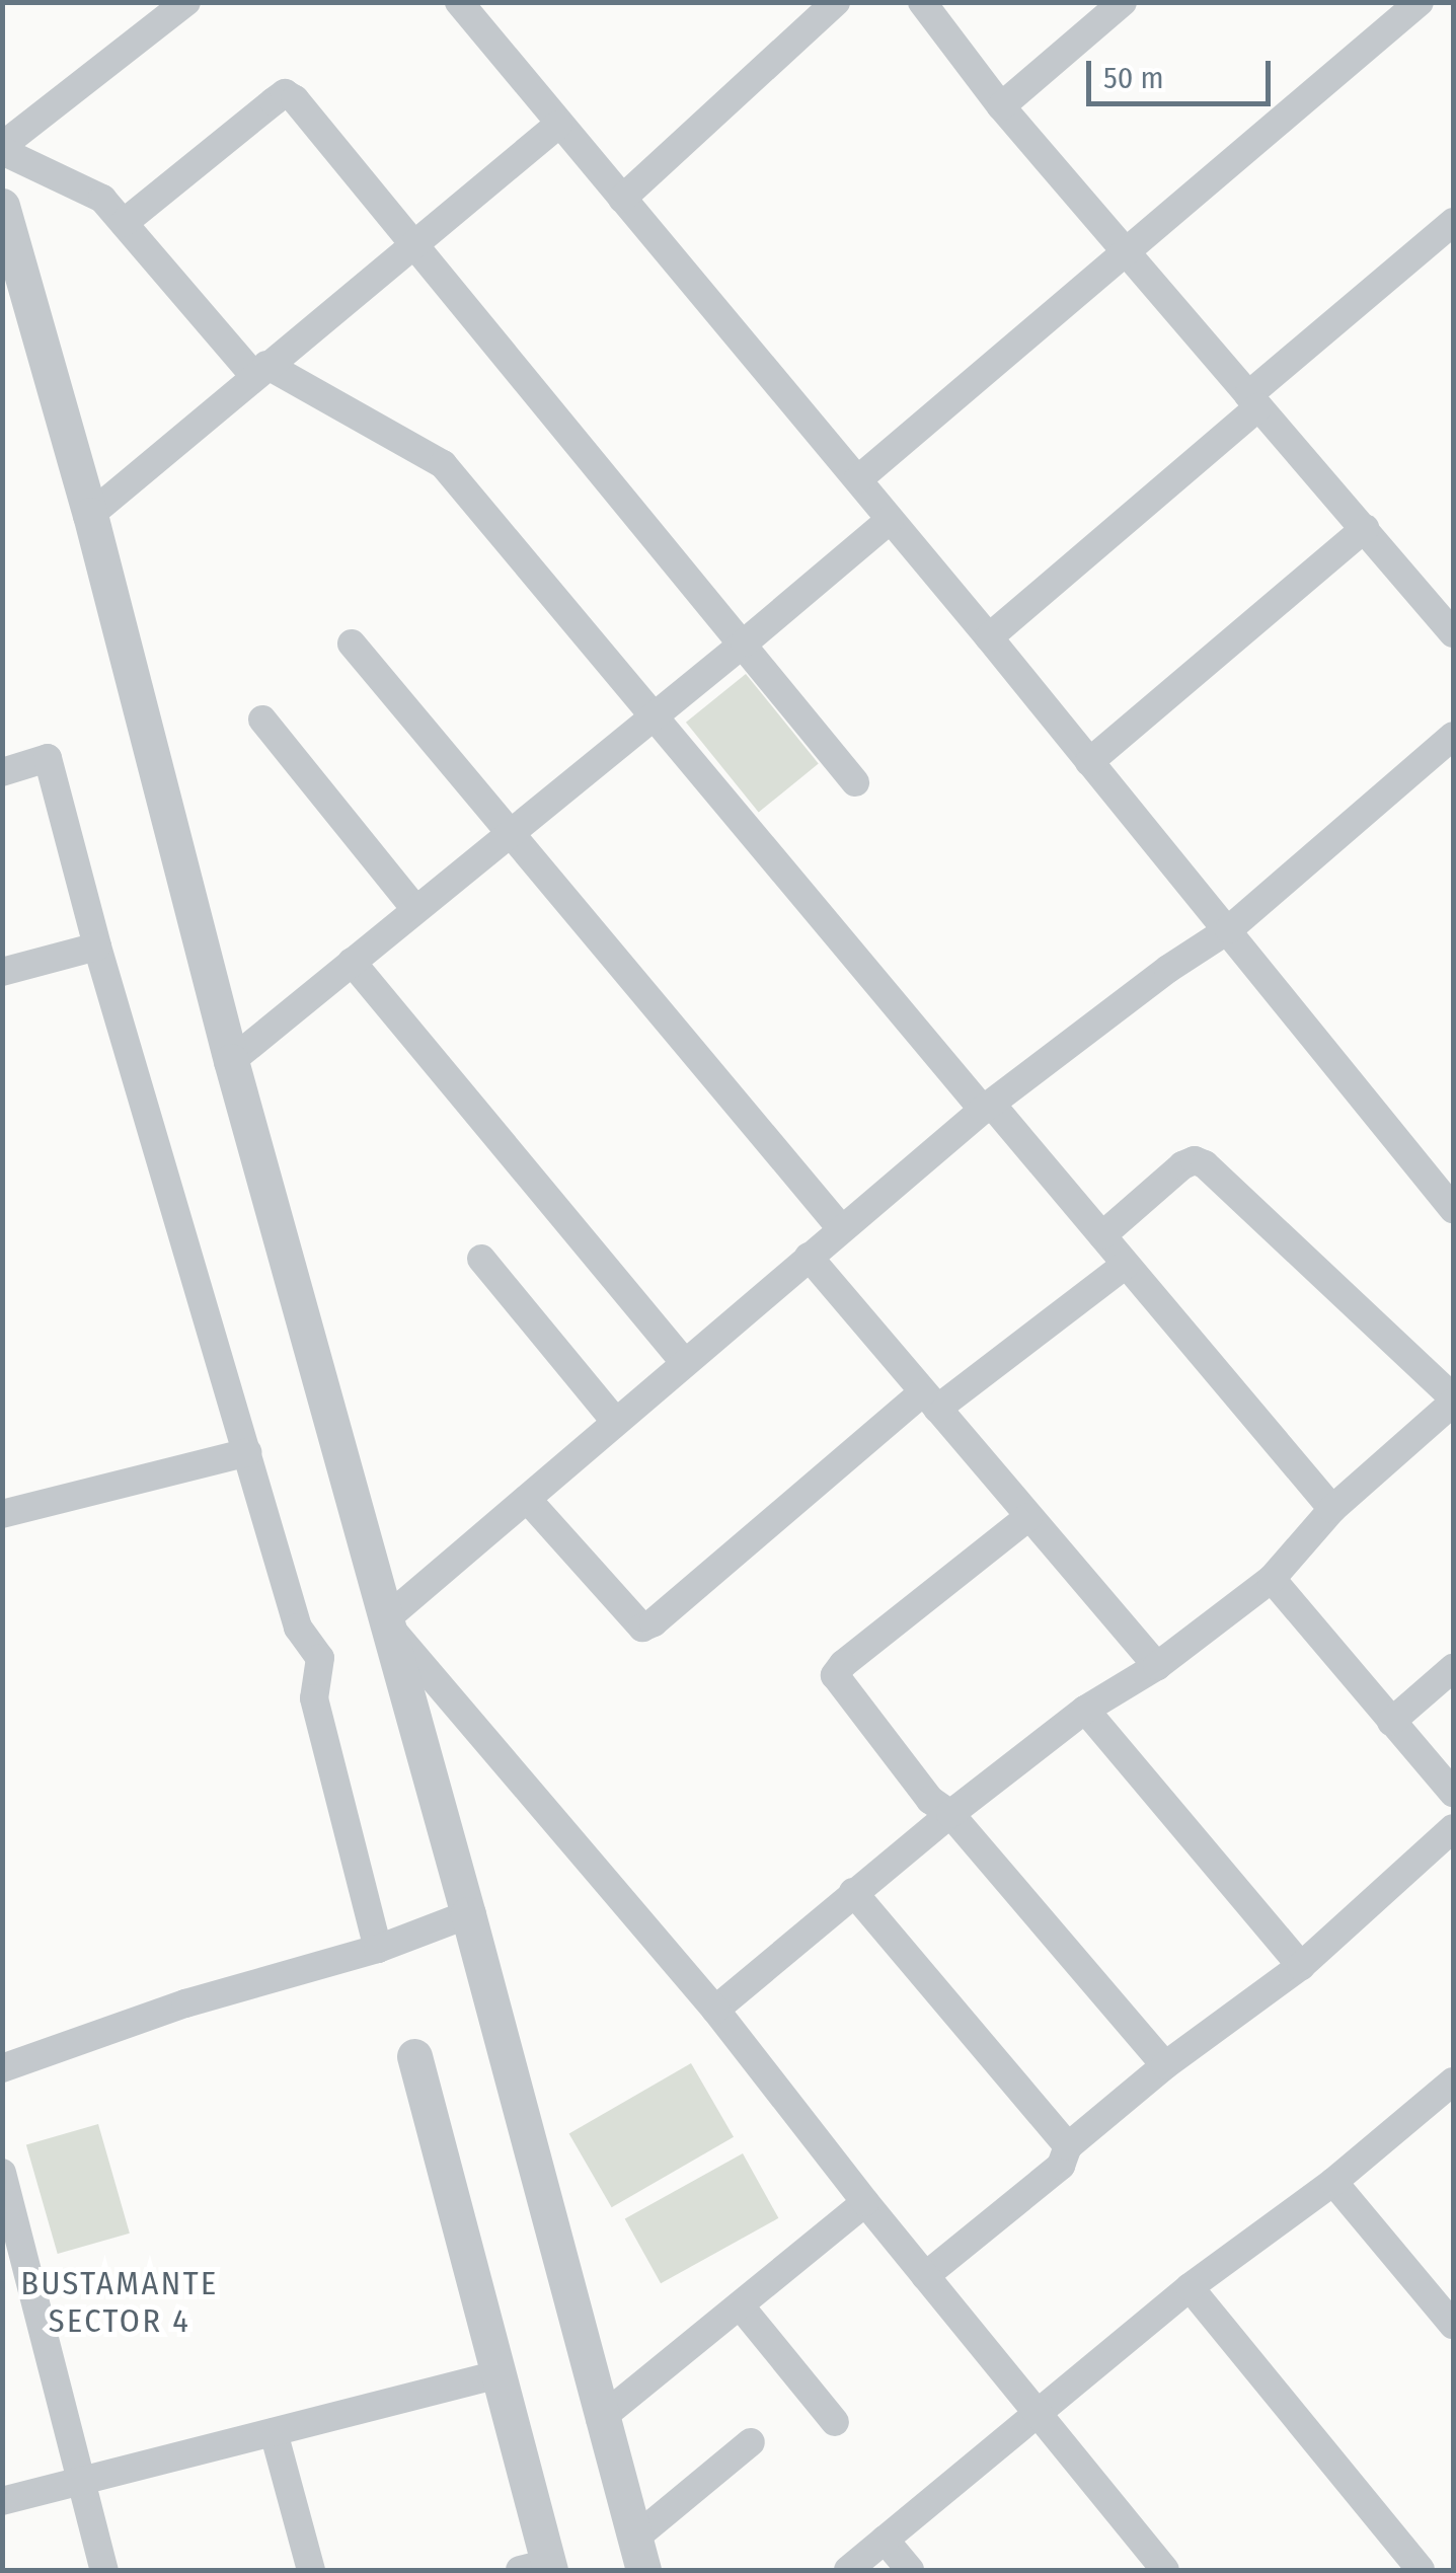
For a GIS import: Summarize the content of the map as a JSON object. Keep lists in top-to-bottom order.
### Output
{
  "districts": ["BUSTAMANTE SECTOR 4"],
  "scale_bar": "50 m"
}
